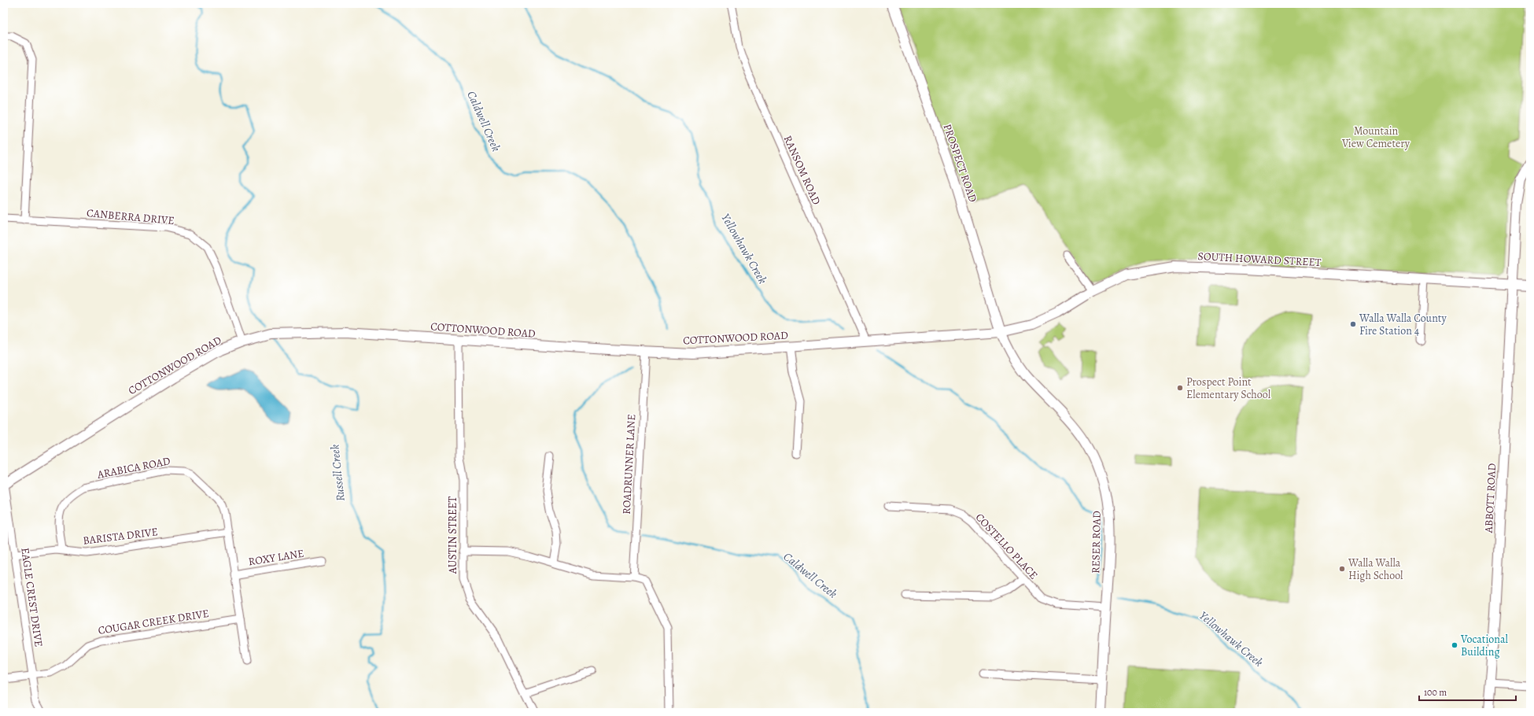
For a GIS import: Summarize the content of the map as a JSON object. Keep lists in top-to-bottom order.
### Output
{
  "streets": {
    "street": [
      "PROSPECT ROAD",
      "RANSOM ROAD",
      "CANBERRA DRIVE",
      "SOUTH HOWARD STREET",
      "COTTONWOOD ROAD",
      "ROADRUNNER LANE",
      "ARABICA ROAD",
      "ABBOTT ROAD",
      "AUSTIN STREET",
      "BARISTA DRIVE",
      "RESER ROAD",
      "COSTELLO PLACE",
      "ROXY LANE",
      "EAGLE CREST DRIVE",
      "COUGAR CREEK DRIVE"
    ]
  },
  "crossings": [
    ["PROSPECT ROAD", "SOUTH HOWARD STREET"],
    ["PROSPECT ROAD", "COTTONWOOD ROAD"],
    ["PROSPECT ROAD", "RESER ROAD"],
    ["RANSOM ROAD", "COTTONWOOD ROAD"],
    ["CANBERRA DRIVE", "COTTONWOOD ROAD"],
    ["SOUTH HOWARD STREET", "COTTONWOOD ROAD"],
    ["SOUTH HOWARD STREET", "ABBOTT ROAD"],
    ["SOUTH HOWARD STREET", "RESER ROAD"],
    ["COTTONWOOD ROAD", "ROADRUNNER LANE"],
    ["COTTONWOOD ROAD", "AUSTIN STREET"],
    ["COTTONWOOD ROAD", "RESER ROAD"],
    ["COTTONWOOD ROAD", "EAGLE CREST DRIVE"],
    ["ARABICA ROAD", "BARISTA DRIVE"],
    ["ARABICA ROAD", "ROXY LANE"],
    ["ARABICA ROAD", "COUGAR CREEK DRIVE"],
    ["BARISTA DRIVE", "EAGLE CREST DRIVE"],
    ["RESER ROAD", "COSTELLO PLACE"],
    ["EAGLE CREST DRIVE", "COUGAR CREEK DRIVE"]
  ],
  "water": ["Caldwell Creek", "Yellowhawk Creek", "Russell Creek"],
  "parks": ["Mountain View Cemetery"],
  "places": [
    "Walla Walla County Fire Station 4",
    "Prospect Point Elementary School",
    "Walla Walla High School",
    "Vocational Building"
  ],
  "scale_bar": "100 m"
}
